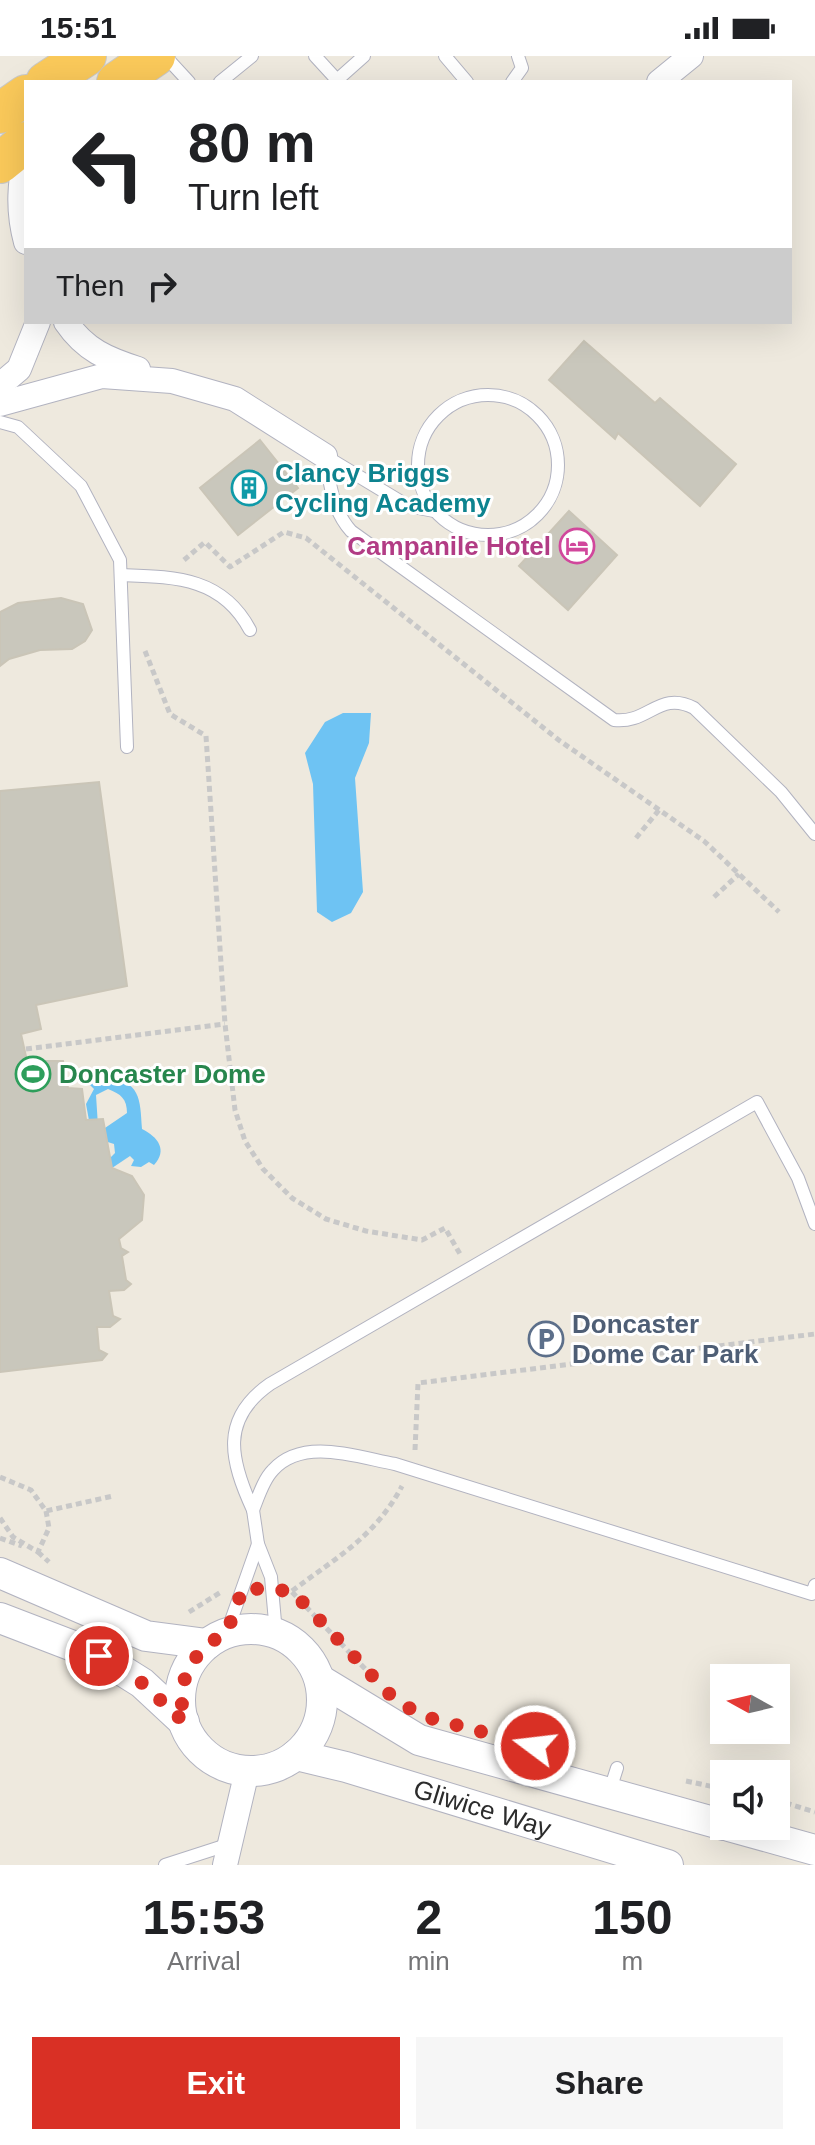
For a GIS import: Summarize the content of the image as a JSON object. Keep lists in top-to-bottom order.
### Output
{
  "streets": {
    "street": ["Gliwice Way"]
  },
  "places": {
    "building": ["Clancy Briggs Cycling Academy"],
    "hotel": ["Campanile Hotel"],
    "sports": ["Doncaster Dome"],
    "parking": ["Doncaster Dome Car Park"]
  },
  "north": "left",
  "page": {
    "status": "15:51",
    "turn": ["80 m", "Turn left"],
    "then": "Then",
    "eta": [
      "15:53",
      "Arrival",
      "2",
      "min",
      "150",
      "m"
    ],
    "buttons": ["Exit", "Share"]
  }
}
